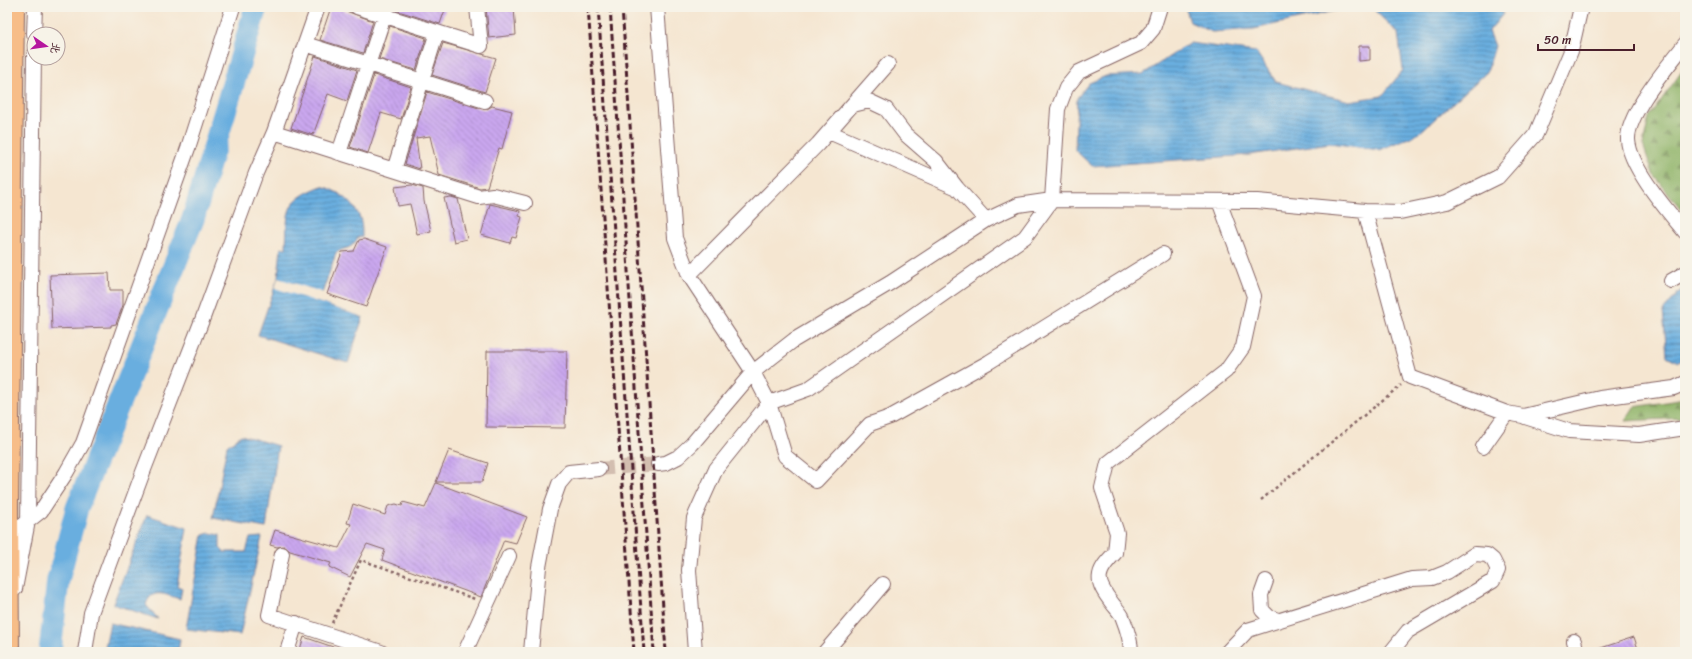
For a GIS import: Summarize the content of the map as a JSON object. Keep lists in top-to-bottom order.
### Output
{
  "scale_bar": "50 m",
  "north": "right"
}
